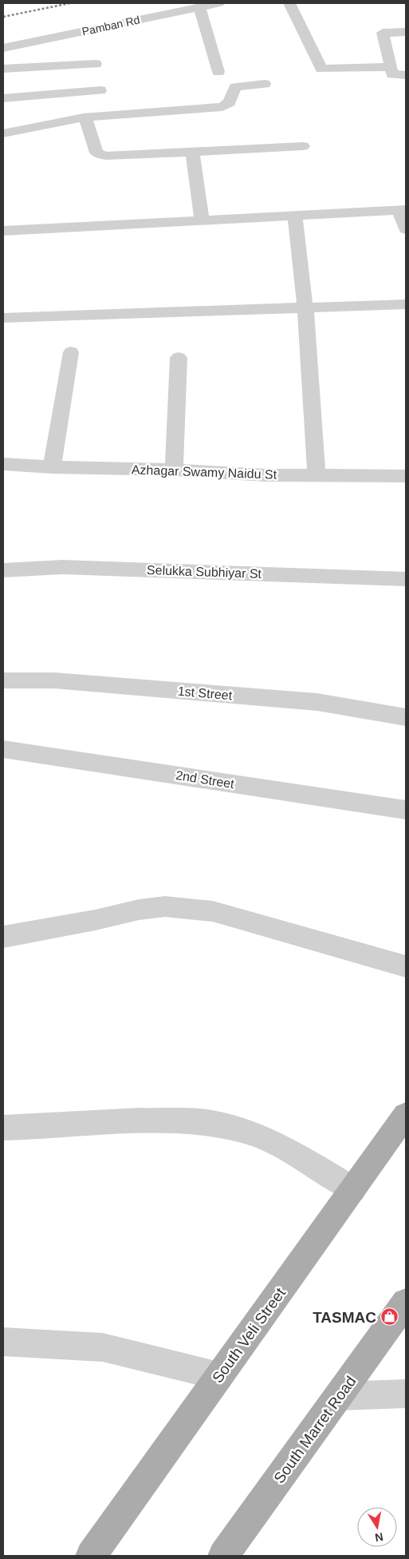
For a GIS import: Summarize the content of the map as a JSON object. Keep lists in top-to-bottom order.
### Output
{
  "streets": {
    "main road": ["South Veli Street", "South Marret Road"],
    "street": [
      "Pamban Rd",
      "Azhagar Swamy Naidu St",
      "Selukka Subhiyar St",
      "1st Street",
      "2nd Street"
    ]
  },
  "places": {
    "shop": ["TASMAC"]
  },
  "north": "bottom"
}
